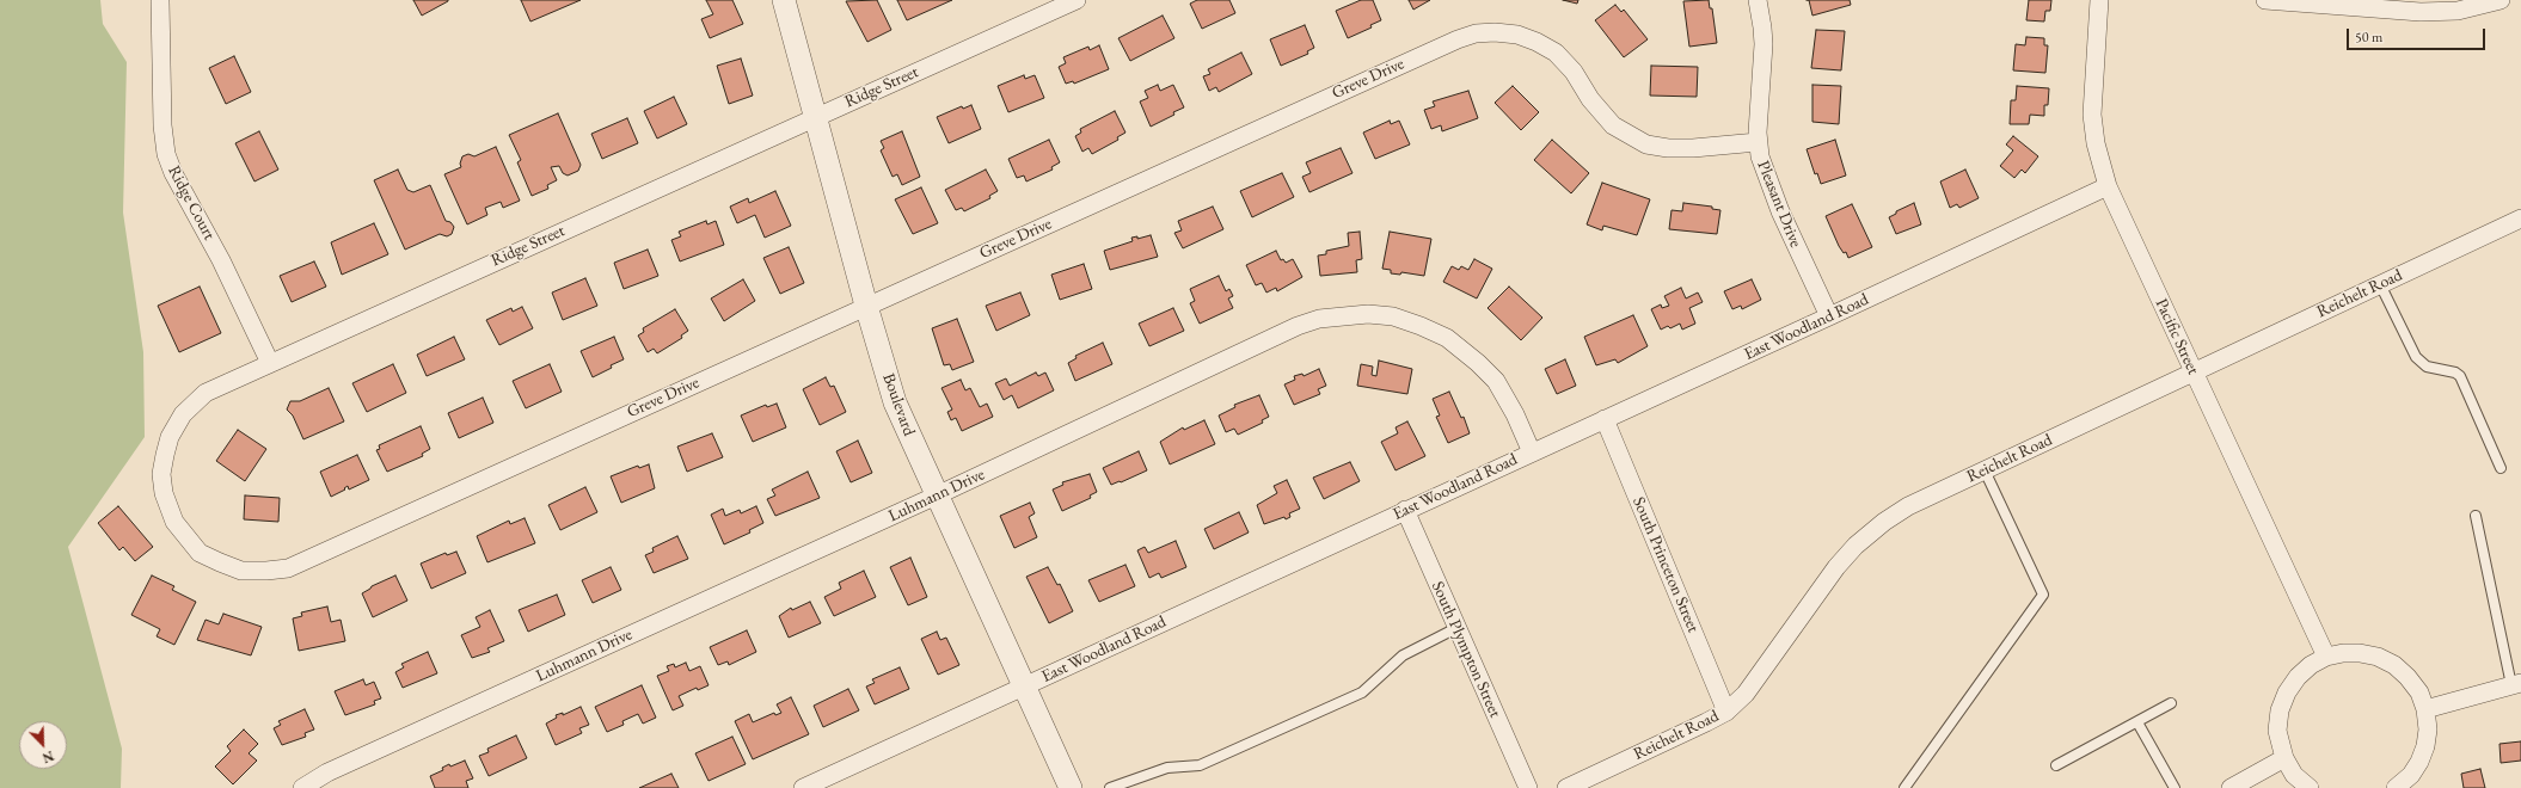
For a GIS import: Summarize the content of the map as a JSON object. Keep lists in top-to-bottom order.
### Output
{
  "streets": {
    "street": [
      "Greve Drive",
      "Ridge Street",
      "Ridge Court",
      "Pleasant Drive",
      "Reichelt Road",
      "East Woodland Road",
      "Pacific Street",
      "Boulevard",
      "Luhmann Drive",
      "South Princeton Street",
      "South Plympton Street"
    ]
  },
  "crossings": [
    ["Greve Drive", "Ridge Street"],
    ["Greve Drive", "Pleasant Drive"],
    ["Greve Drive", "Boulevard"],
    ["Ridge Street", "Ridge Court"],
    ["Ridge Street", "Boulevard"],
    ["Pleasant Drive", "East Woodland Road"],
    ["Reichelt Road", "Pacific Street"],
    ["Reichelt Road", "South Princeton Street"],
    ["East Woodland Road", "Pacific Street"],
    ["East Woodland Road", "Boulevard"],
    ["East Woodland Road", "Luhmann Drive"],
    ["East Woodland Road", "South Princeton Street"],
    ["East Woodland Road", "South Plympton Street"],
    ["Boulevard", "Luhmann Drive"]
  ],
  "scale_bar": "50 m",
  "north": "bottom right"
}
